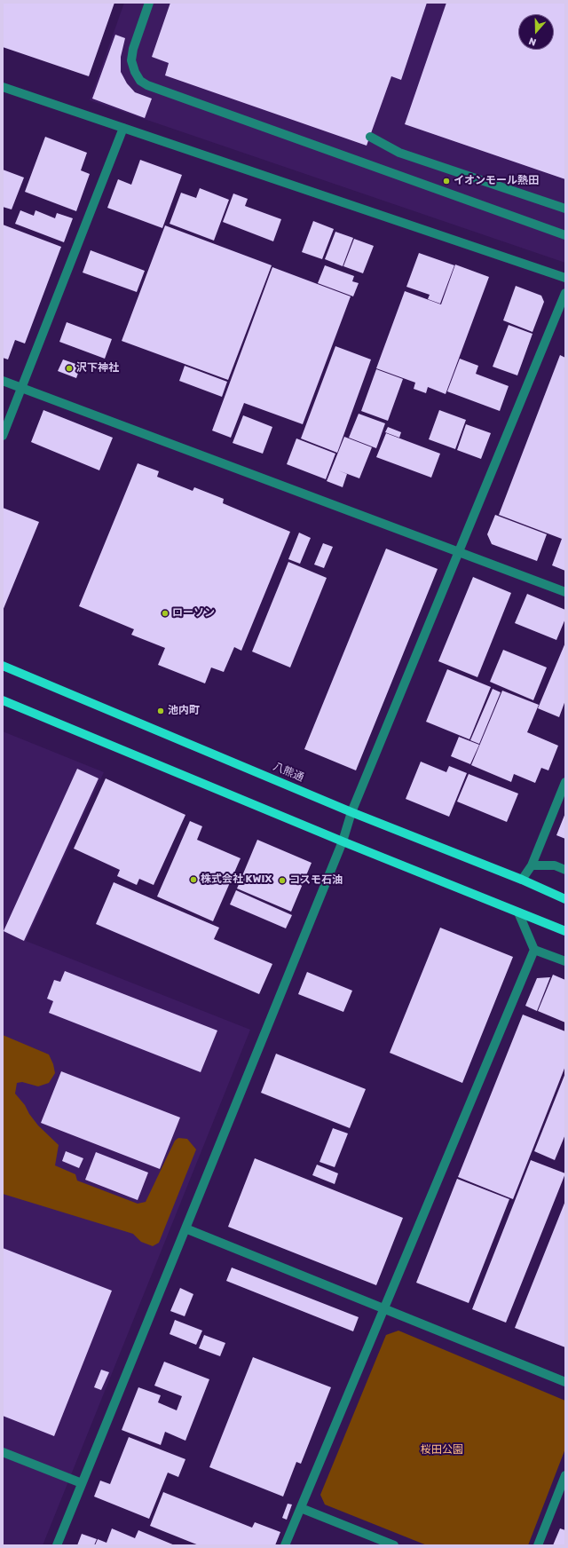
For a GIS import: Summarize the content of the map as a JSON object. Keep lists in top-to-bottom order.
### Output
{
  "streets": {
    "main road": ["八熊通"]
  },
  "parks": ["桜田公園"],
  "places": [
    "イオンモール熱田",
    "沢下神社",
    "ローソン",
    "池内町",
    "株式会社 KWIX",
    "コスモ石油"
  ],
  "north": "bottom"
}
